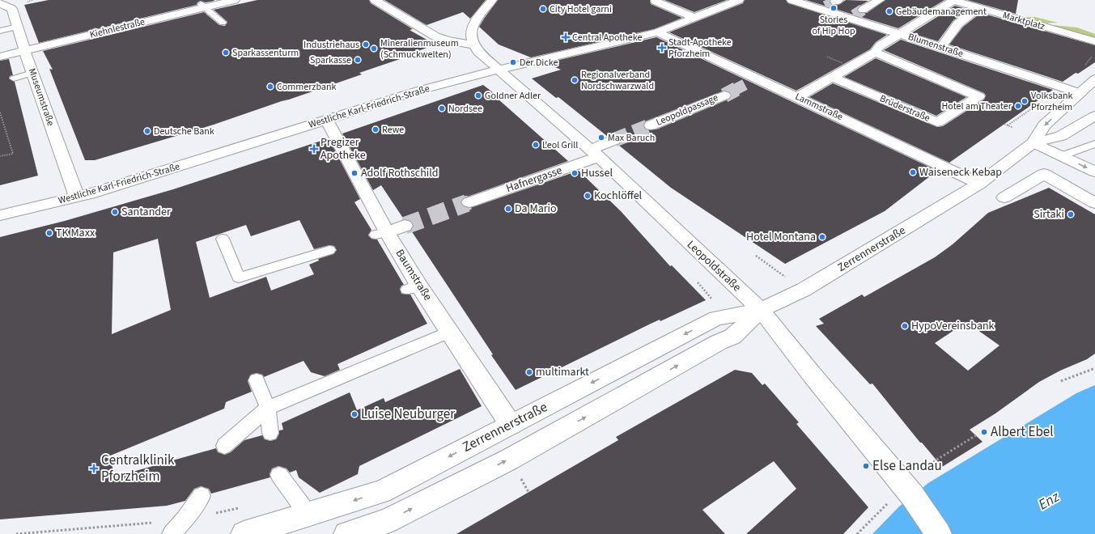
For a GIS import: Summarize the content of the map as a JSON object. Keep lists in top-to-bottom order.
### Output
{
  "streets": {
    "street": [
      "Marktplatz",
      "Kiehnlestraße",
      "Blumenstraße",
      "Museumstraße",
      "Westliche Karl-Friedrich-Straße",
      "Lammstraße",
      "Brüderstraße",
      "Leopoldpassage",
      "Hafnergasse",
      "Zerrennerstraße",
      "Leopoldstraße",
      "Baumstraße"
    ]
  },
  "crossings": [
    ["Kiehnlestraße", "Museumstraße"],
    ["Museumstraße", "Westliche Karl-Friedrich-Straße"],
    ["Westliche Karl-Friedrich-Straße", "Lammstraße"],
    ["Westliche Karl-Friedrich-Straße", "Leopoldstraße"],
    ["Westliche Karl-Friedrich-Straße", "Baumstraße"],
    ["Lammstraße", "Zerrennerstraße"],
    ["Hafnergasse", "Leopoldstraße"],
    ["Zerrennerstraße", "Leopoldstraße"],
    ["Zerrennerstraße", "Baumstraße"]
  ],
  "water": ["Enz"],
  "places": {
    "other": [
      "Stories of Hip Hop",
      "City Hotel garni",
      "Gebäudemanagement",
      "Industriehaus",
      "Mineralienmuseum (Schmuckwelten)",
      "Sparkassenturm",
      "Sparkasse",
      "Der Dicke",
      "Regionalverband Nordschwarzwald",
      "Commerzbank",
      "Goldner Adler",
      "Volksbank Pforzheim",
      "Hotel am Theater",
      "Nordsee",
      "Rewe",
      "Deutsche Bank",
      "Max Baruch",
      "Leol Grill",
      "Waiseneck Kebap",
      "Adolf Rothschild",
      "Hussel",
      "Kochlöffel",
      "Da Mario",
      "Santander",
      "Sirtaki",
      "TK Maxx",
      "Hotel Montana",
      "HypoVereinsbank",
      "multimarkt",
      "Luise Neuburger",
      "Albert Ebel",
      "Else Landau"
    ],
    "health": [
      "Central Apotheke",
      "Stadt-Apotheke Pforzheim",
      "Pregizer Apotheke",
      "Centralklinik Pforzheim"
    ]
  }
}
